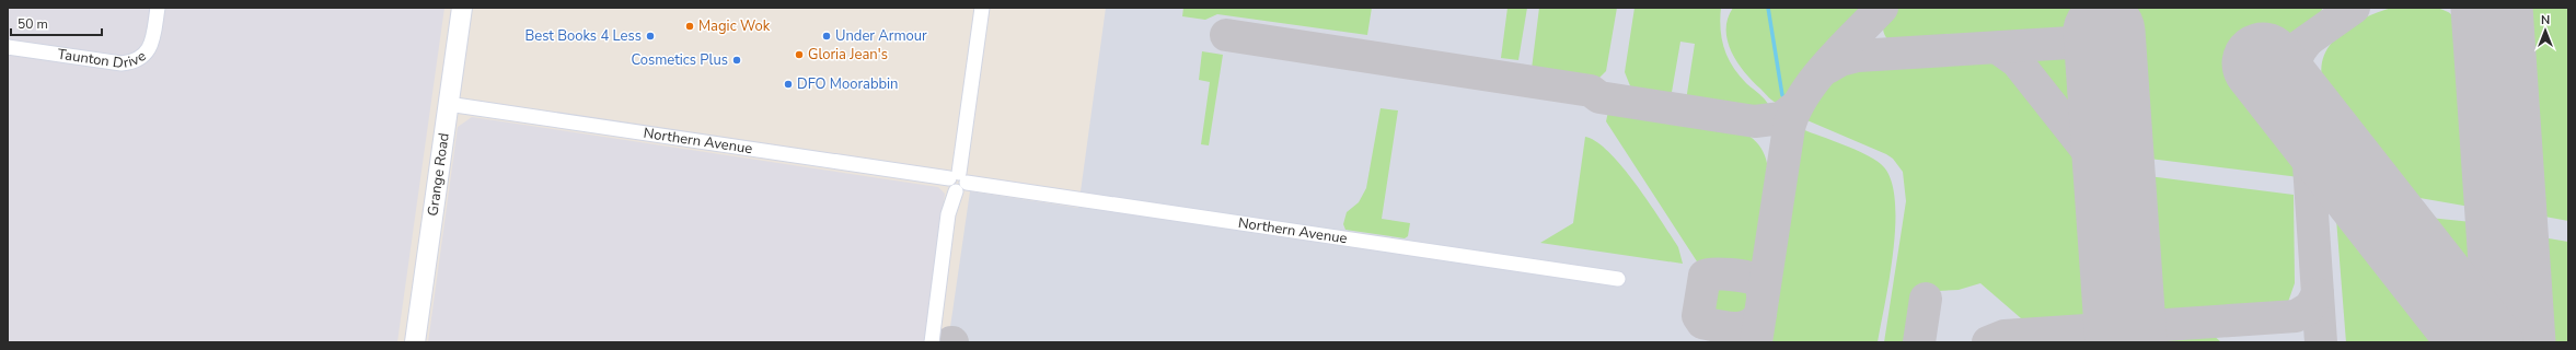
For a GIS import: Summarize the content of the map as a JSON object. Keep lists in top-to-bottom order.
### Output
{
  "streets": {
    "main road": ["Grange Road"],
    "street": ["Taunton Drive", "Northern Avenue"]
  },
  "crossings": [
    ["Northern Avenue", "Grange Road"]
  ],
  "places": [
    "Magic Wok",
    "Best Books 4 Less",
    "Under Armour",
    "Gloria Jean's",
    "Cosmetics Plus",
    "DFO Moorabbin"
  ],
  "scale_bar": "50 m",
  "north": "top"
}
